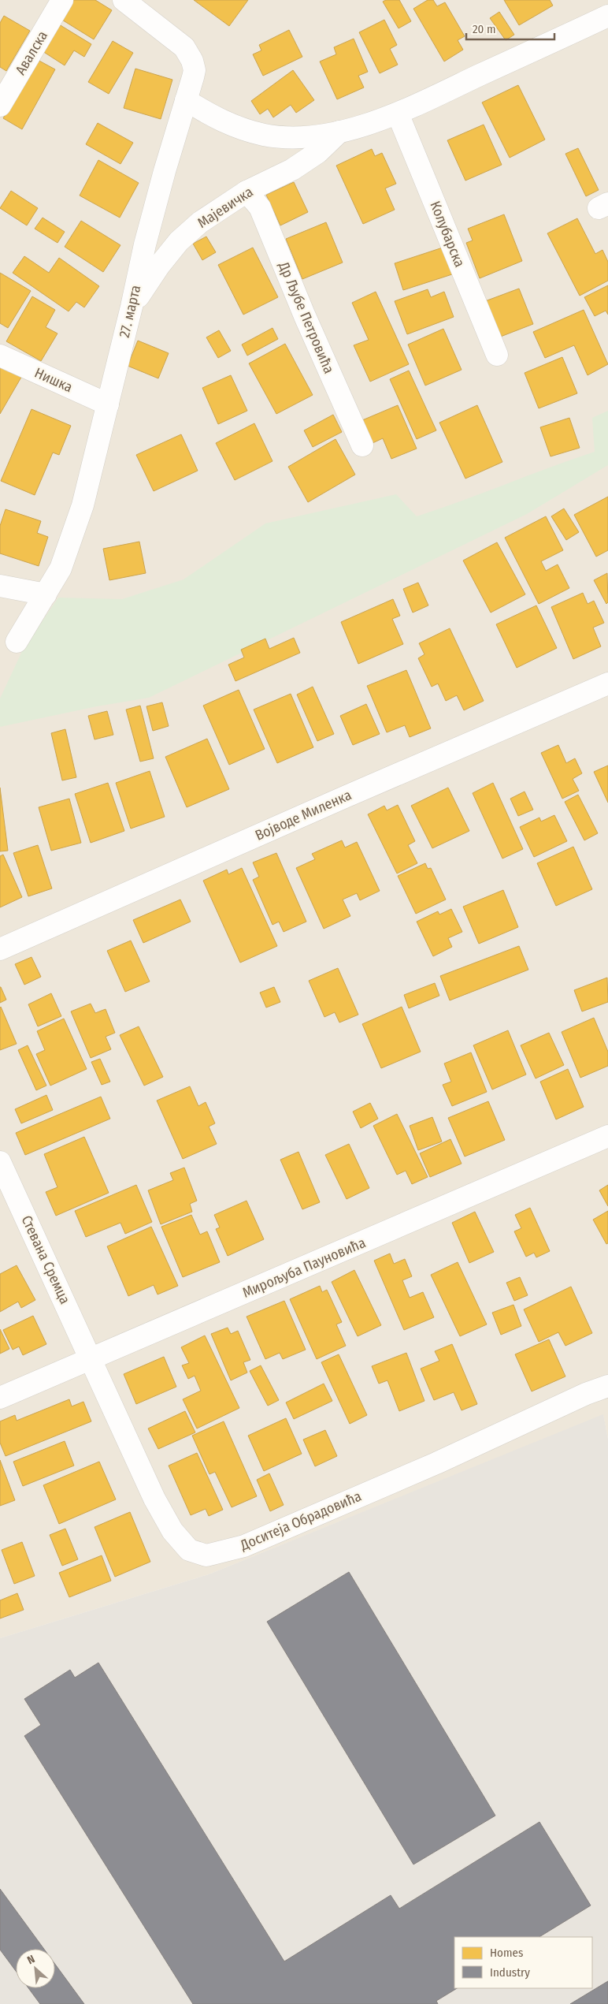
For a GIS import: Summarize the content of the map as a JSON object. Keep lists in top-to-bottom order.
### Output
{
  "streets": {
    "street": [
      "Авалска",
      "Мајевичка",
      "Колубарска",
      "27. марта",
      "Др Љубе Петровића",
      "Нишка",
      "Војводе Миленка",
      "Стевана Сремца",
      "Мирољуба Пауновића",
      "Доситеја Обрадовића"
    ]
  },
  "crossings": [
    ["Мајевичка", "27. марта"],
    ["Мајевичка", "Др Љубе Петровића"],
    ["27. марта", "Нишка"],
    ["Стевана Сремца", "Мирољуба Пауновића"],
    ["Стевана Сремца", "Доситеја Обрадовића"],
    ["Мирољуба Пауновића", "Доситеја Обрадовића"]
  ],
  "legend": ["Homes", "Industry"],
  "scale_bar": "20 m",
  "north": "top left"
}
